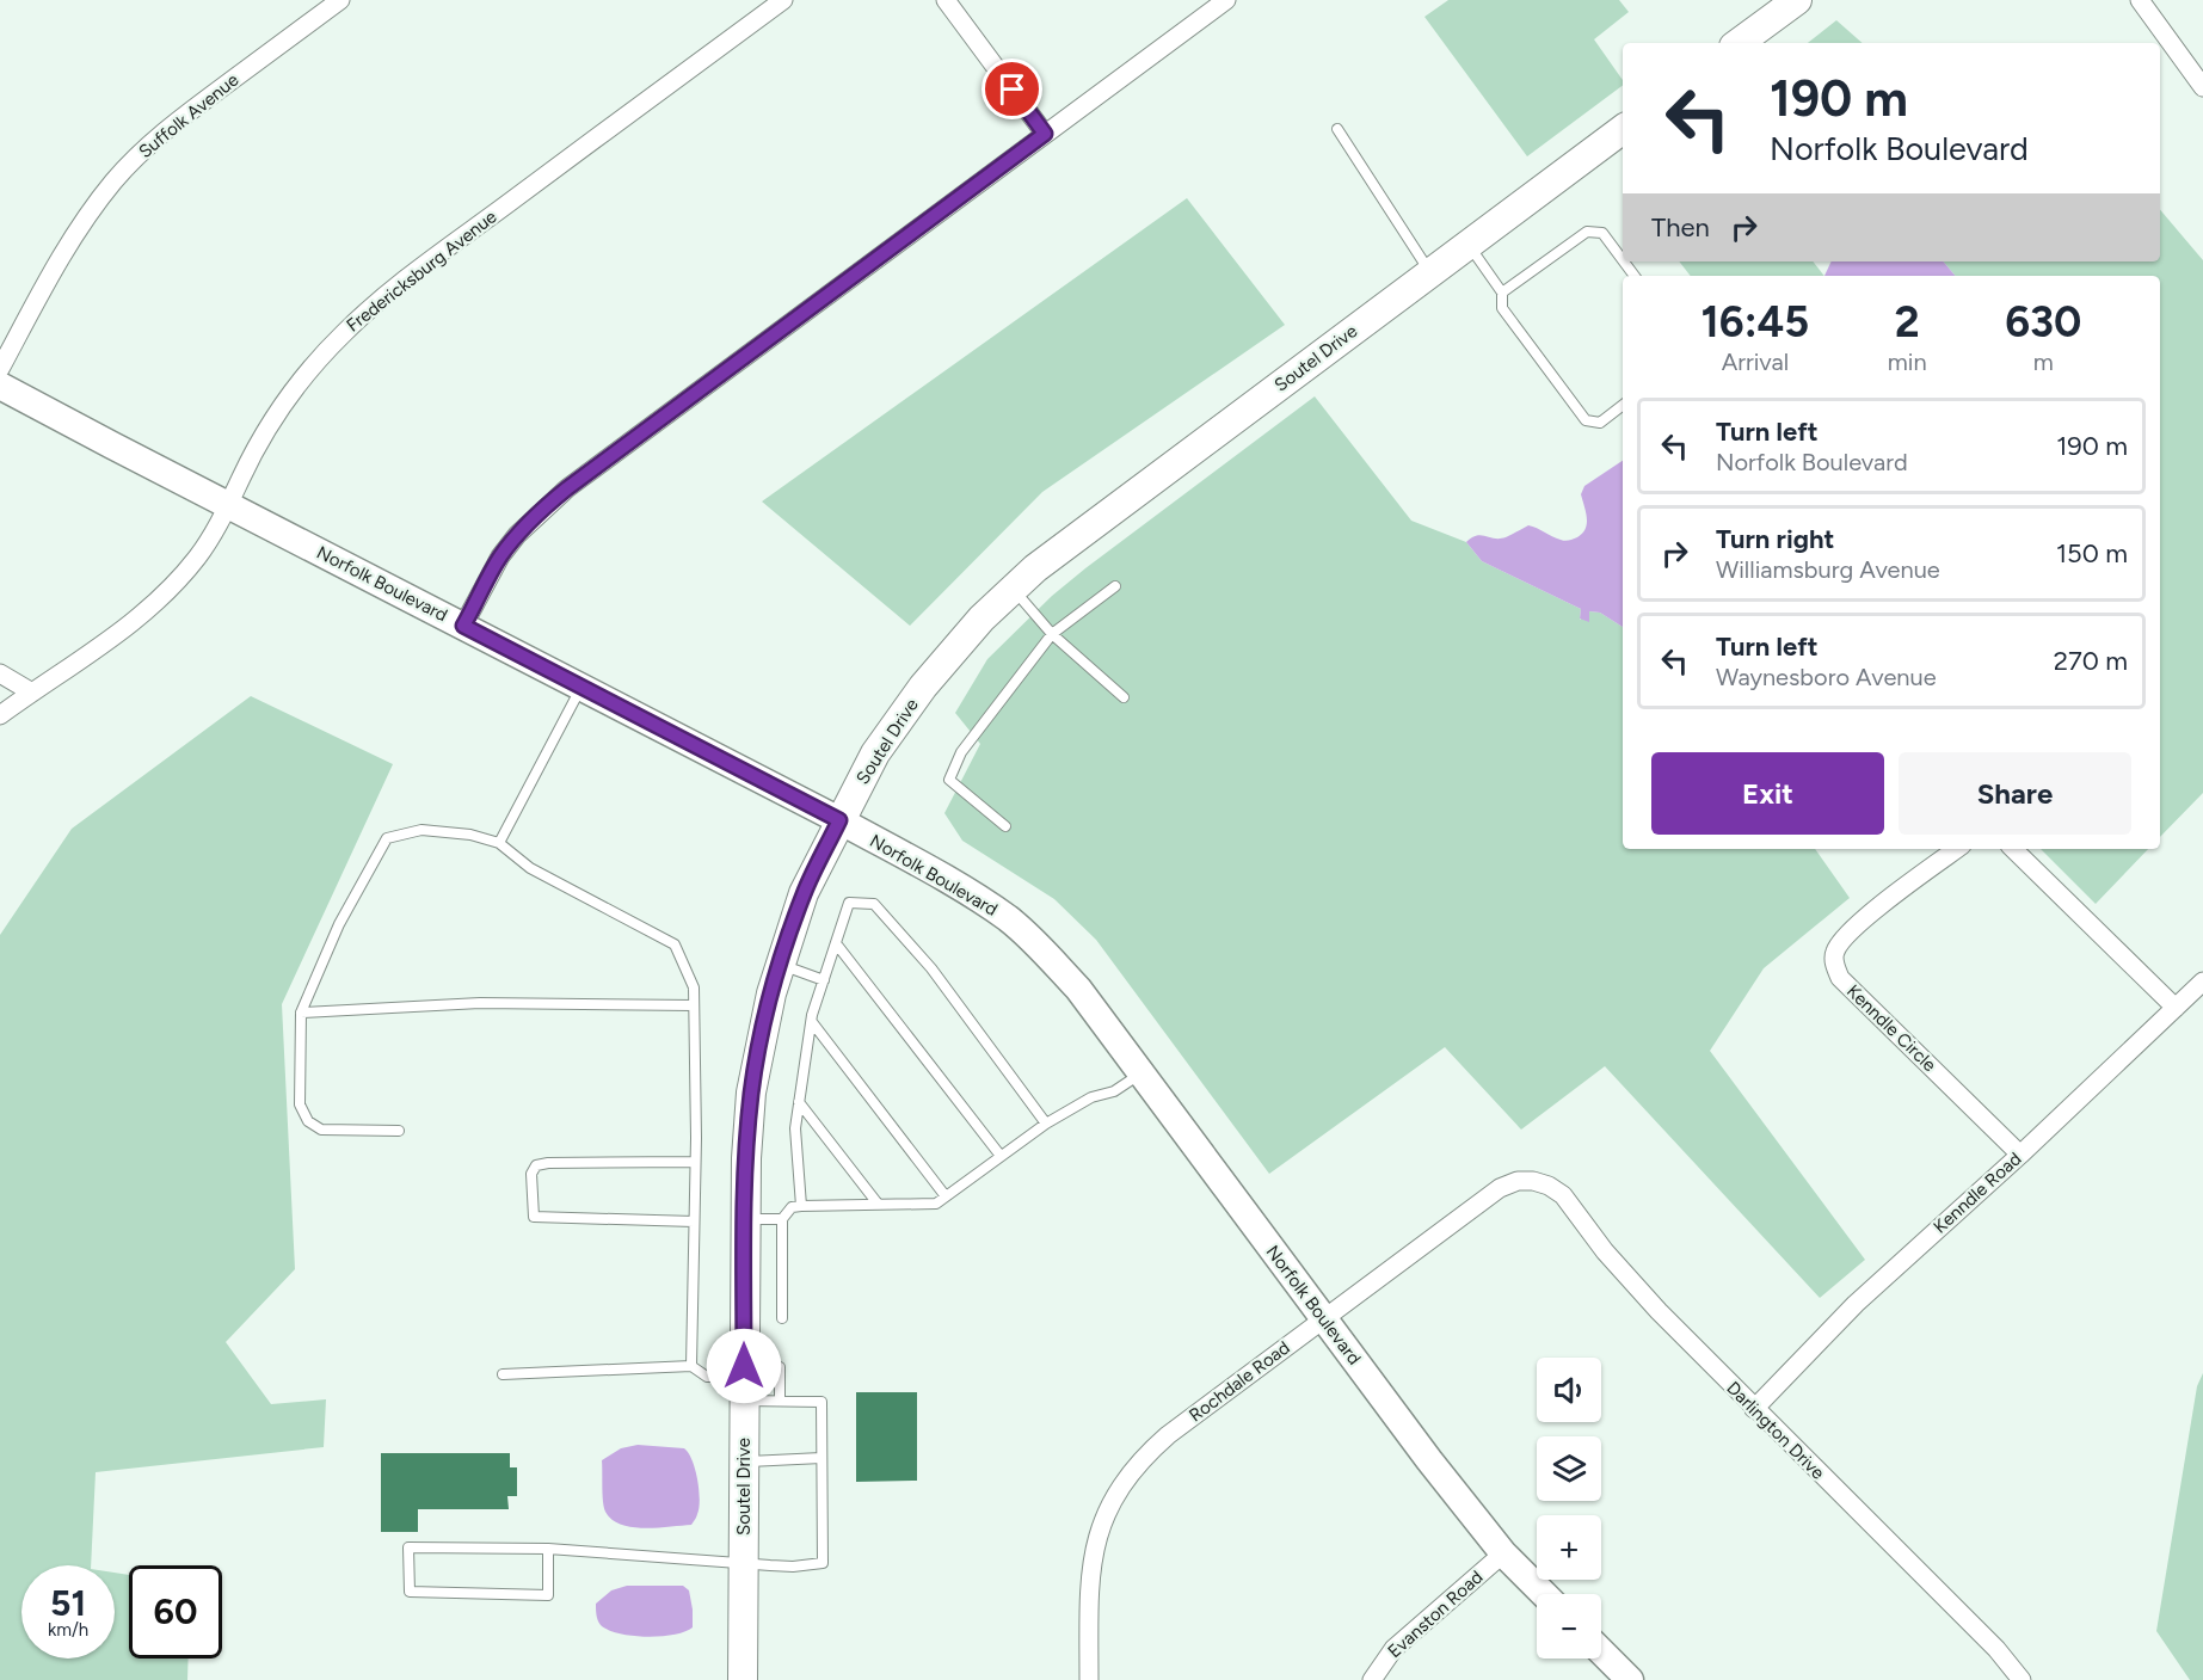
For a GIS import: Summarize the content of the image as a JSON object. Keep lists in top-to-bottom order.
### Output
{
  "streets": {
    "main road": ["Soutel Drive"],
    "street": [
      "Suffolk Avenue",
      "Fredericksburg Avenue",
      "Norfolk Boulevard",
      "Kenndle Circle",
      "Kenndle Road",
      "Rochdale Road",
      "Darlington Drive",
      "Evanston Road"
    ]
  },
  "crossings": [
    ["Fredericksburg Avenue", "Norfolk Boulevard"],
    ["Soutel Drive", "Norfolk Boulevard"],
    ["Norfolk Boulevard", "Rochdale Road"],
    ["Norfolk Boulevard", "Evanston Road"],
    ["Kenndle Circle", "Kenndle Road"],
    ["Kenndle Road", "Darlington Drive"],
    ["Rochdale Road", "Darlington Drive"]
  ],
  "page": {
    "turn": ["190 m", "Norfolk Boulevard"],
    "then": "Then",
    "eta": [
      "16:45",
      "Arrival",
      "2",
      "min",
      "630",
      "m"
    ],
    "list": [
      {
        "name": "Turn left",
        "note": "Norfolk Boulevard",
        "value": "190 m"
      },
      {
        "name": "Turn right",
        "note": "Williamsburg Avenue",
        "value": "150 m"
      },
      {
        "name": "Turn left",
        "note": "Waynesboro Avenue",
        "value": "270 m"
      }
    ],
    "buttons": ["Exit", "Share"],
    "map_buttons": ["+", "−"],
    "speed": "51 km/h",
    "limit": "60"
  }
}
